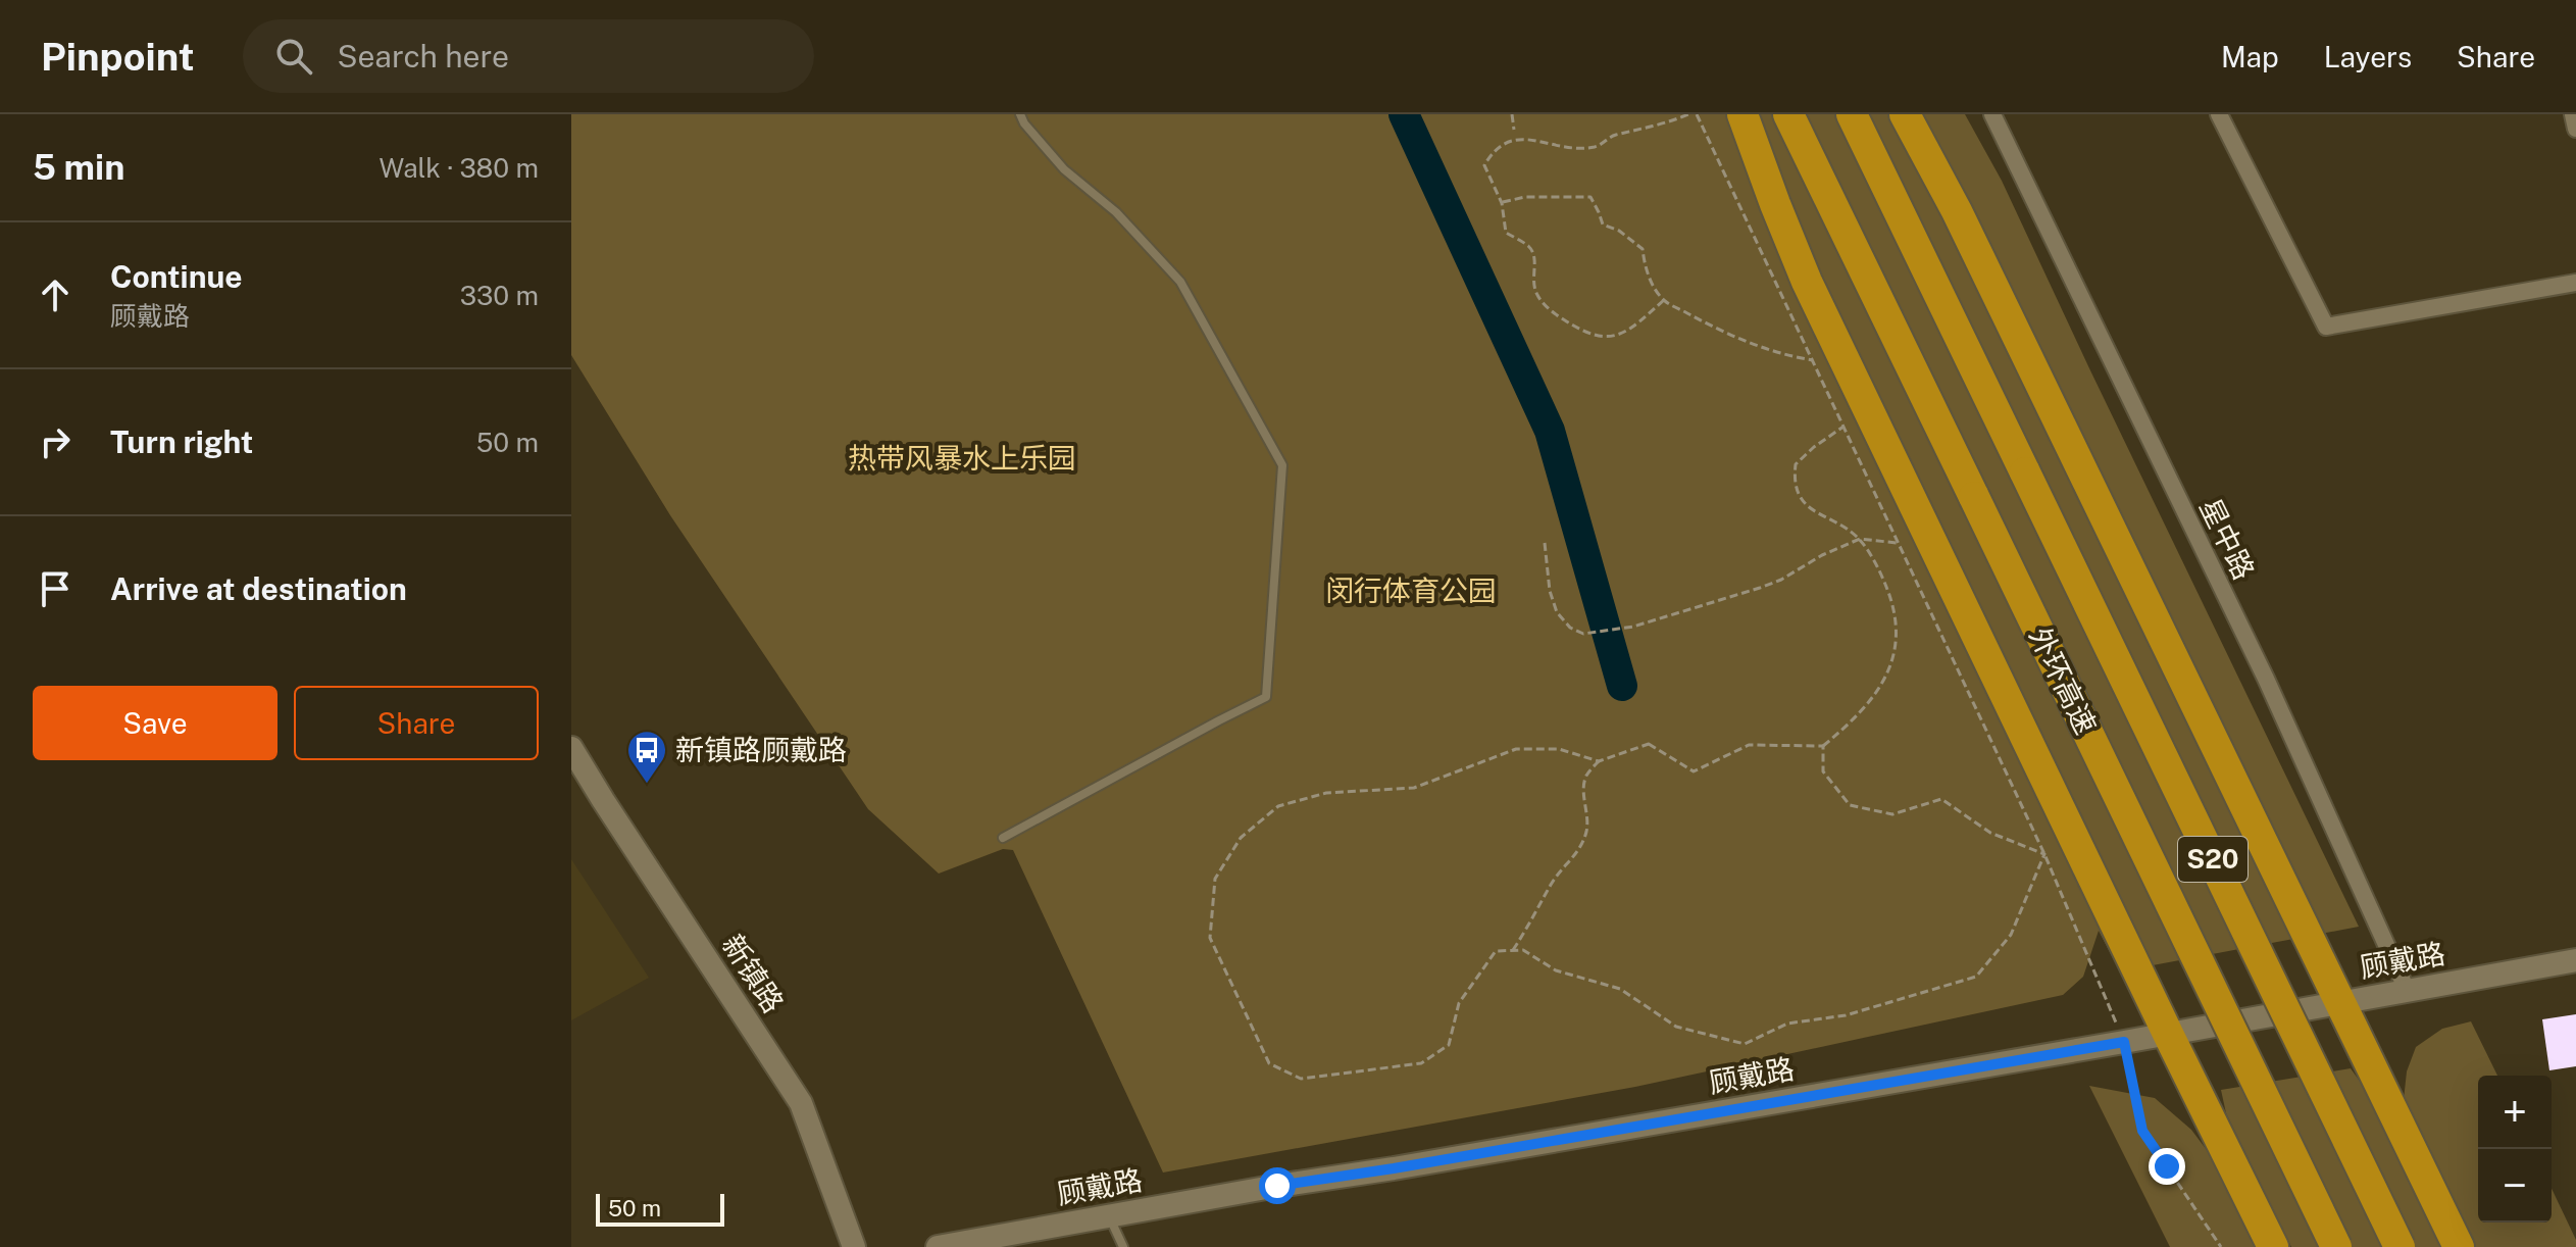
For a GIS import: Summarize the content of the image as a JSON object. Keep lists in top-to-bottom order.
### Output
{
  "streets": {
    "highway": ["外环高速", "S20"],
    "main road": ["顾戴路", "新镇路"],
    "street": ["星中路"]
  },
  "crossings": [
    ["星中路", "顾戴路"]
  ],
  "parks": ["热带风暴水上乐园", "闵行体育公园"],
  "places": {
    "bus stop": ["新镇路顾戴路"]
  },
  "scale_bar": "50 m",
  "page": {
    "header": "Pinpoint",
    "search": "Search here",
    "nav": ["Map", "Layers", "Share"],
    "heading": ["5 min", "Walk · 380 m"],
    "list": [
      ["Continue", "顾戴路", "330 m"],
      ["Turn right", "50 m"],
      "Arrive at destination"
    ],
    "buttons": ["Save", "Share"],
    "map_buttons": ["+", "−"],
    "scale": "50 m"
  }
}
